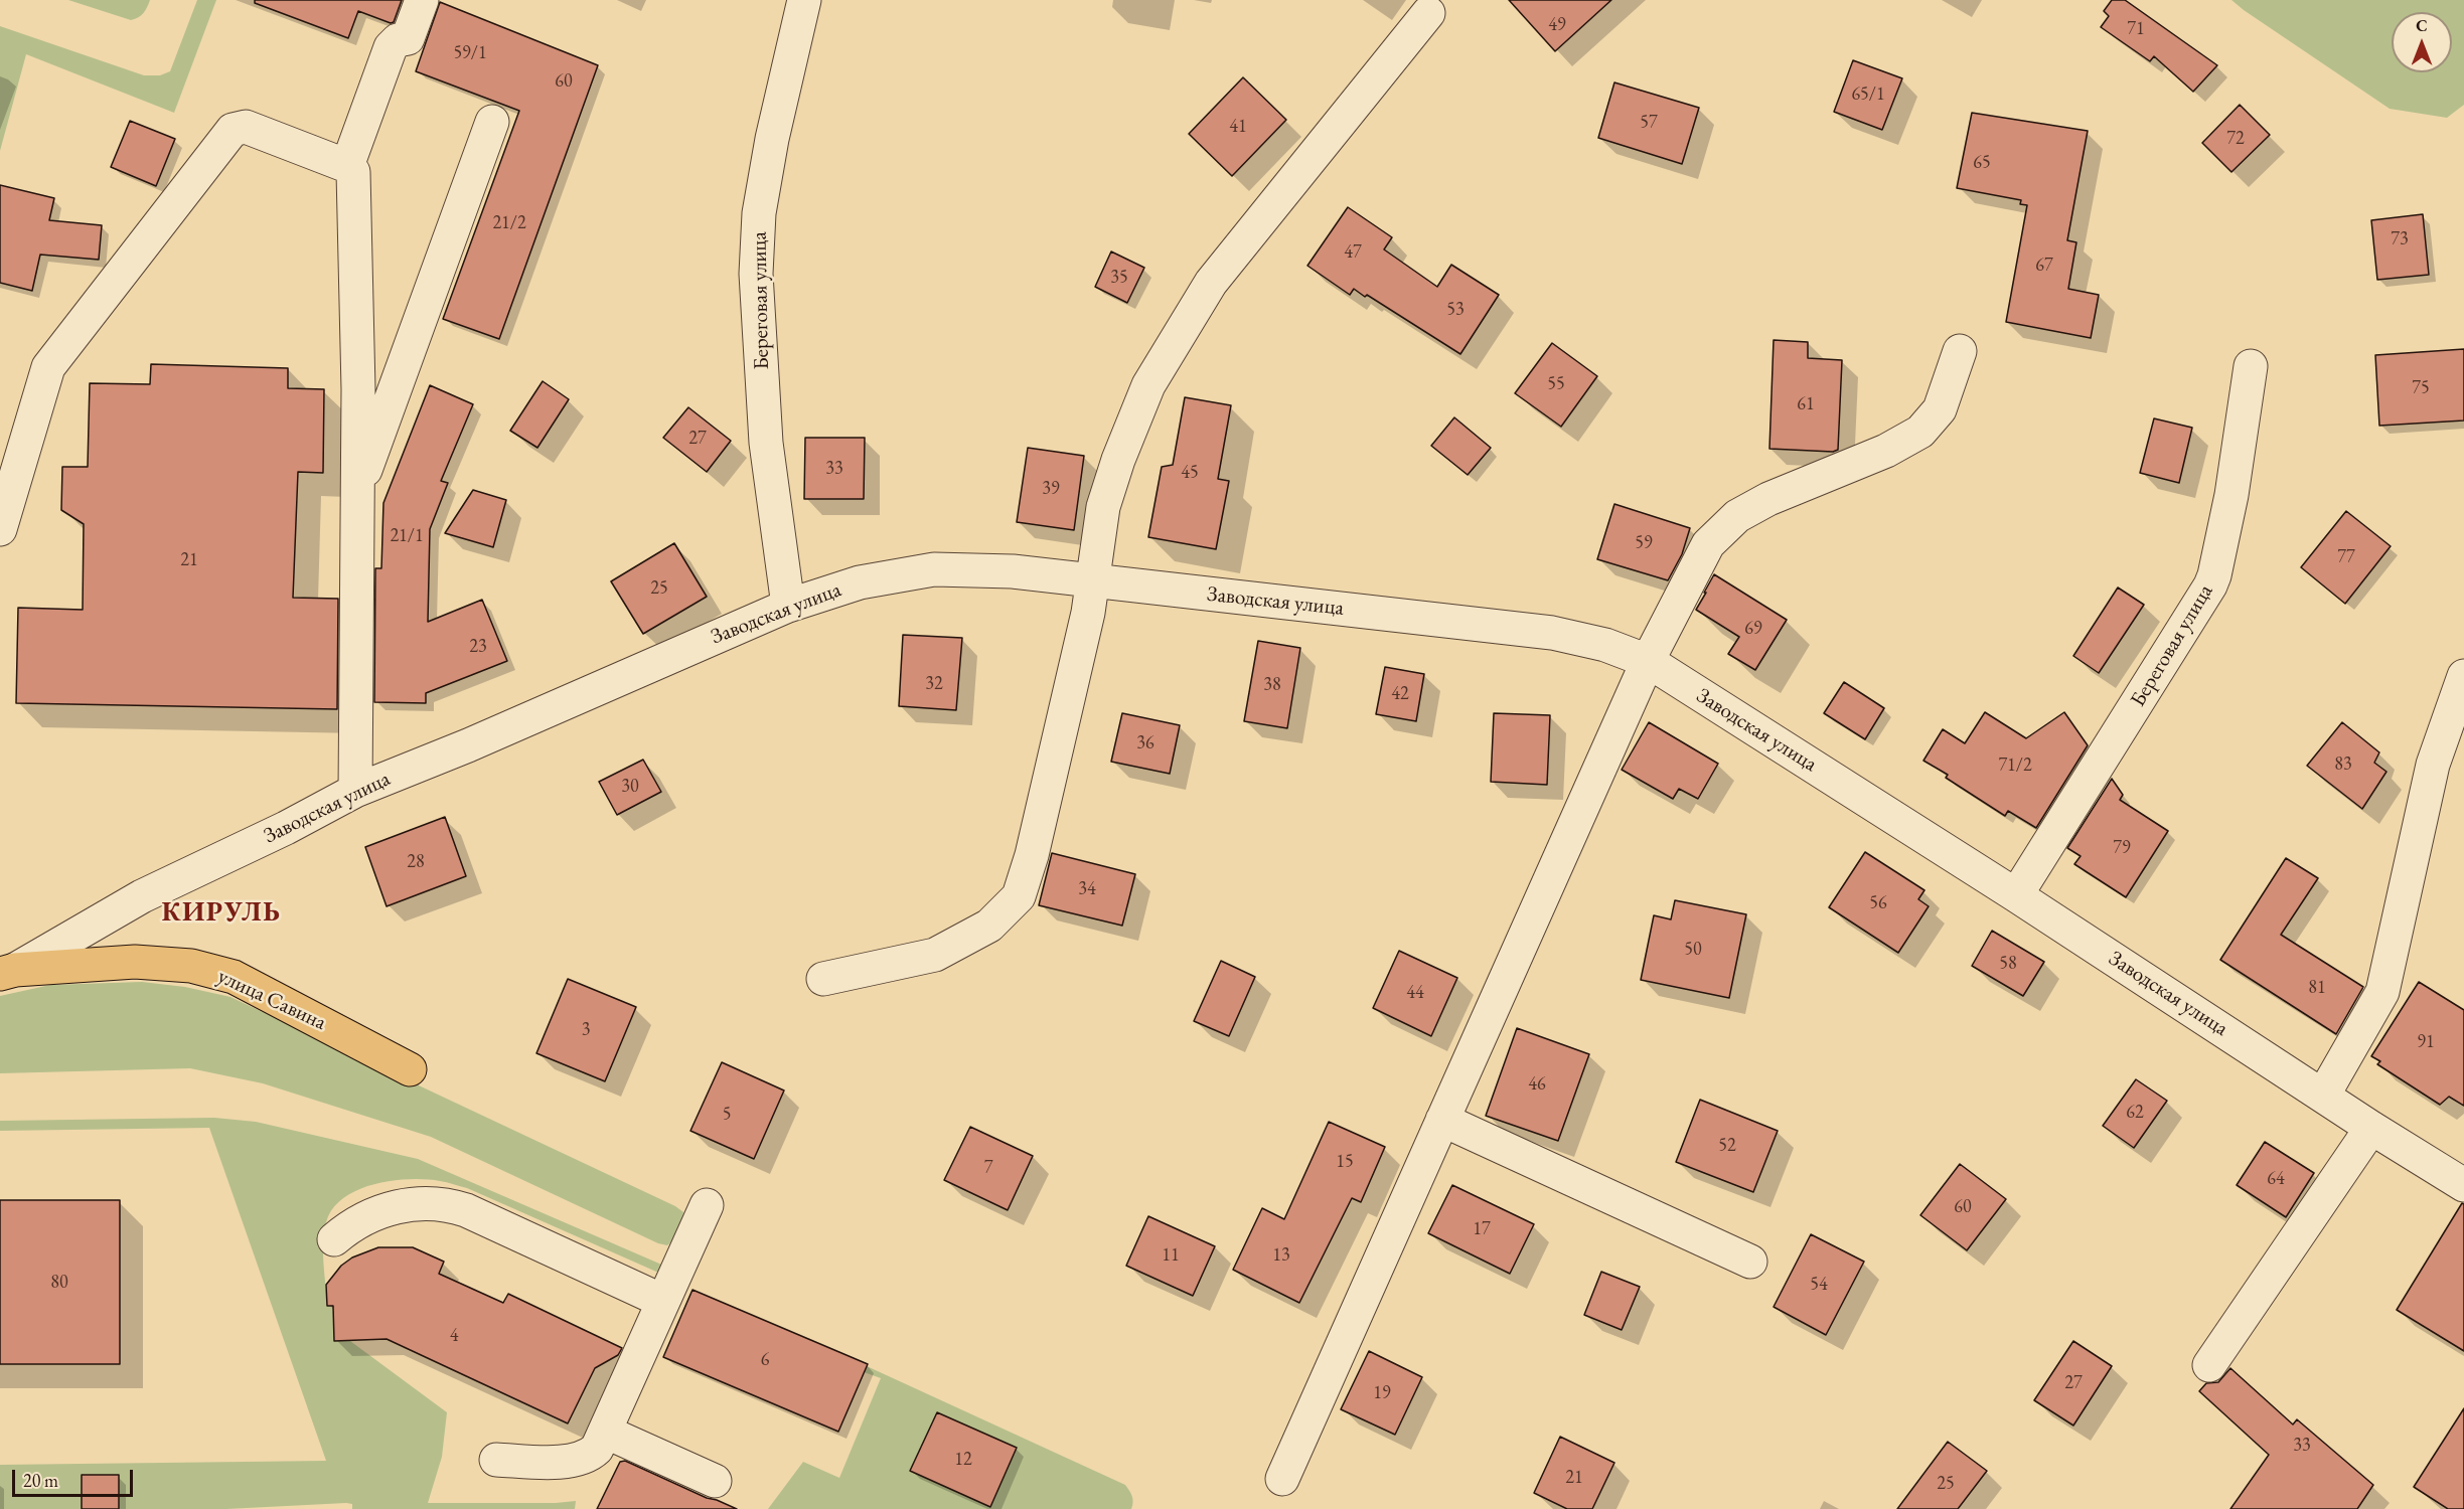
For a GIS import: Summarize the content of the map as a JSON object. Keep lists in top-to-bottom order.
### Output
{
  "streets": {
    "main road": ["улица Савина"],
    "street": ["Береговая улица", "Заводская улица"]
  },
  "crossings": [
    ["Береговая улица", "Заводская улица"],
    ["Заводская улица", "улица Савина"]
  ],
  "districts": ["КИРУЛЬ"],
  "house_numbers": [
    "49",
    "71",
    "59/1",
    "60",
    "65/1",
    "57",
    "41",
    "72",
    "65",
    "21/2",
    "73",
    "47",
    "67",
    "35",
    "53",
    "55",
    "75",
    "61",
    "27",
    "33",
    "45",
    "39",
    "21/1",
    "59",
    "77",
    "21",
    "25",
    "69",
    "23",
    "32",
    "38",
    "42",
    "36",
    "83",
    "71/2",
    "30",
    "79",
    "28",
    "34",
    "56",
    "50",
    "58",
    "81",
    "44",
    "3",
    "91",
    "46",
    "62",
    "5",
    "52",
    "15",
    "7",
    "64",
    "60",
    "17",
    "11",
    "13",
    "80",
    "54",
    "4",
    "6",
    "27",
    "19",
    "33",
    "12",
    "21",
    "25"
  ],
  "scale_bar": "20 m",
  "north": "top"
}
